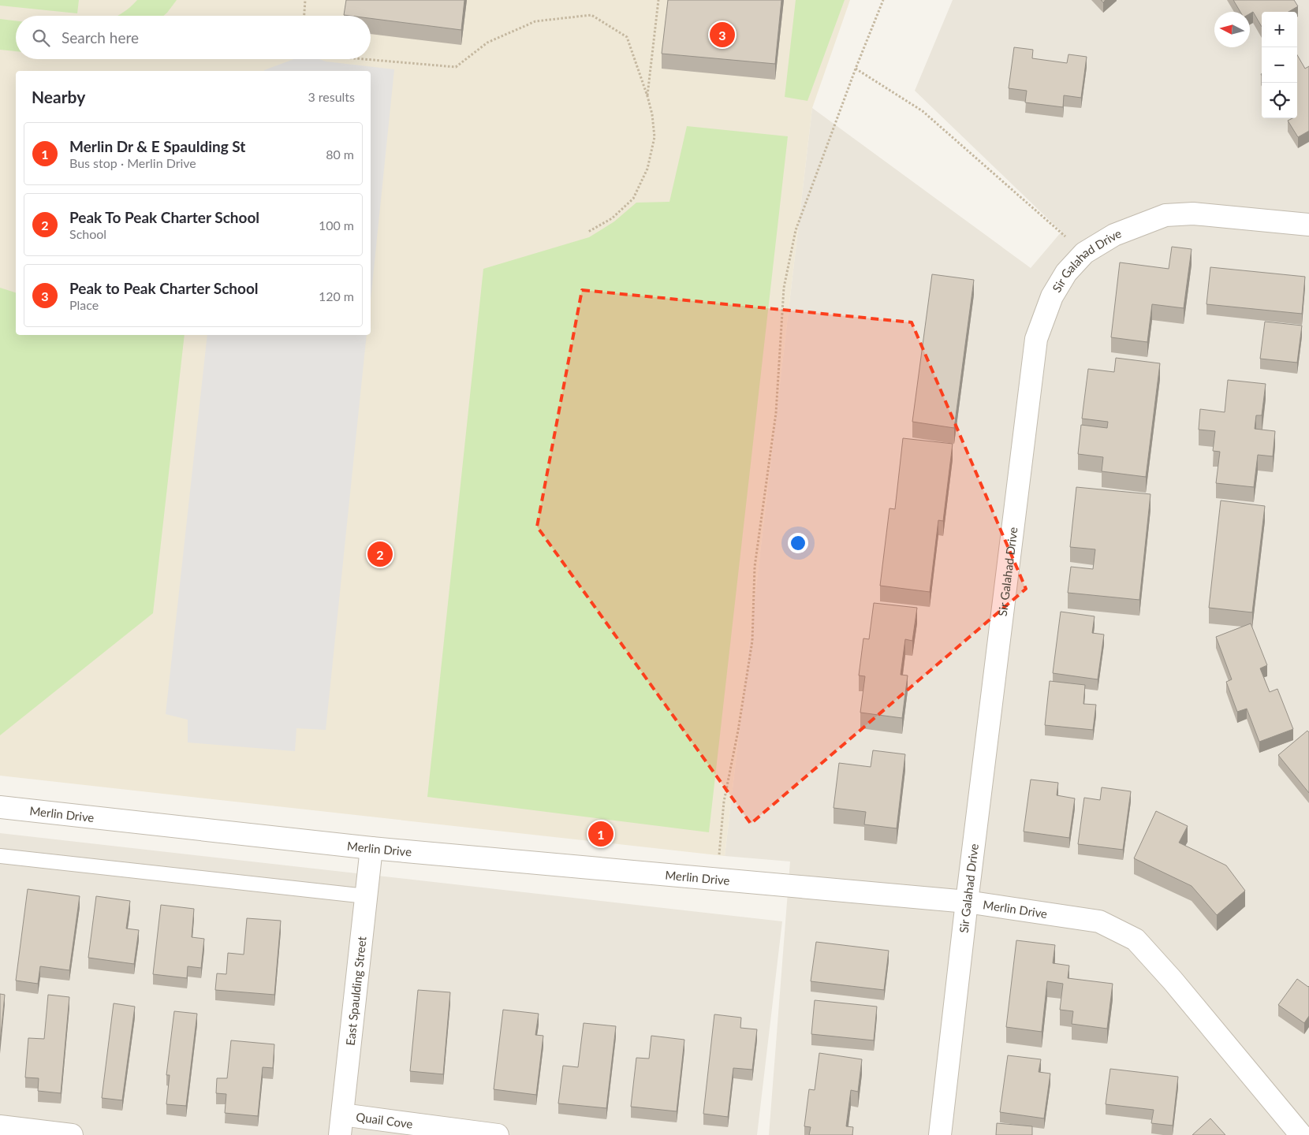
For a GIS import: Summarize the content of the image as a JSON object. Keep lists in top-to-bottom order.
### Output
{
  "streets": {
    "street": [
      "Sir Galahad Drive",
      "Merlin Drive",
      "East Spaulding Street",
      "Quail Cove"
    ]
  },
  "crossings": [
    ["Sir Galahad Drive", "Merlin Drive"],
    ["Merlin Drive", "East Spaulding Street"],
    ["East Spaulding Street", "Quail Cove"]
  ],
  "north": "left",
  "page": {
    "map_buttons": ["+", "−"],
    "search": "Search here",
    "pins": ["3", "2", "1"],
    "heading": ["Nearby", "3 results"],
    "list": [
      {
        "mark": "1",
        "name": "Merlin Dr & E Spaulding St",
        "note": "Bus stop · Merlin Drive",
        "value": "80 m"
      },
      {
        "mark": "2",
        "name": "Peak To Peak Charter School",
        "note": "School",
        "value": "100 m"
      },
      {
        "mark": "3",
        "name": "Peak to Peak Charter School",
        "note": "Place",
        "value": "120 m"
      }
    ]
  }
}
